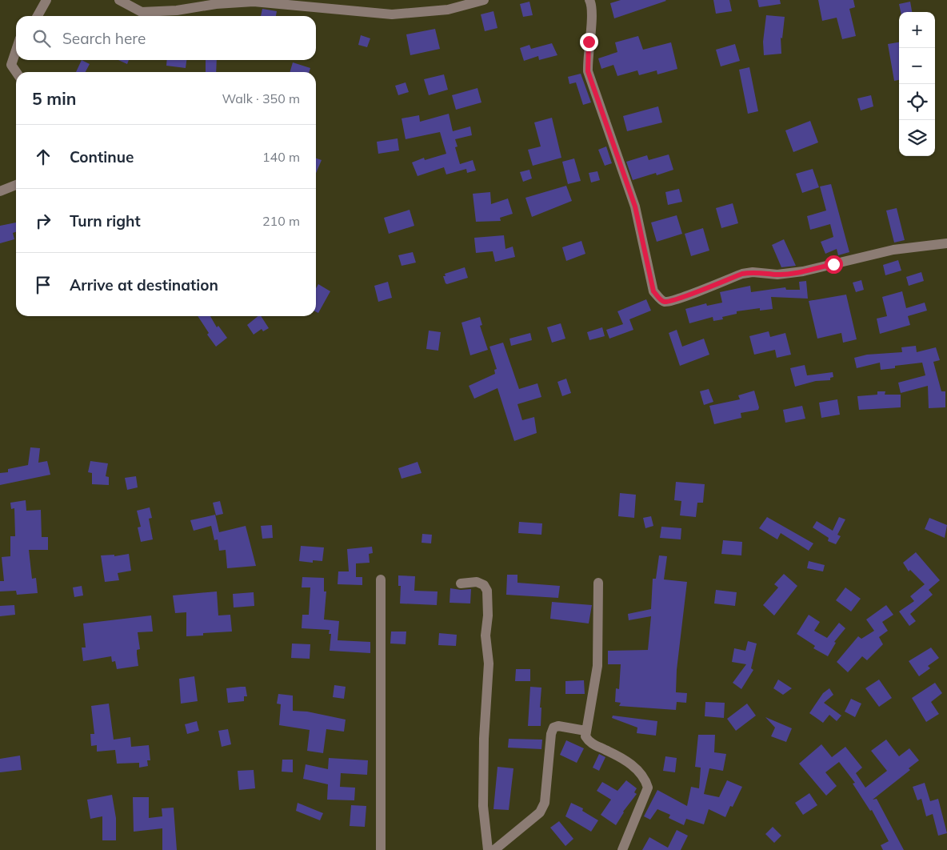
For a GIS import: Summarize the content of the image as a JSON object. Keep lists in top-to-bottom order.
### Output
{
  "page": {
    "map_buttons": ["+", "−"],
    "search": "Search here",
    "heading": ["5 min", "Walk · 350 m"],
    "list": [
      ["Continue", "140 m"],
      ["Turn right", "210 m"],
      "Arrive at destination"
    ]
  }
}
